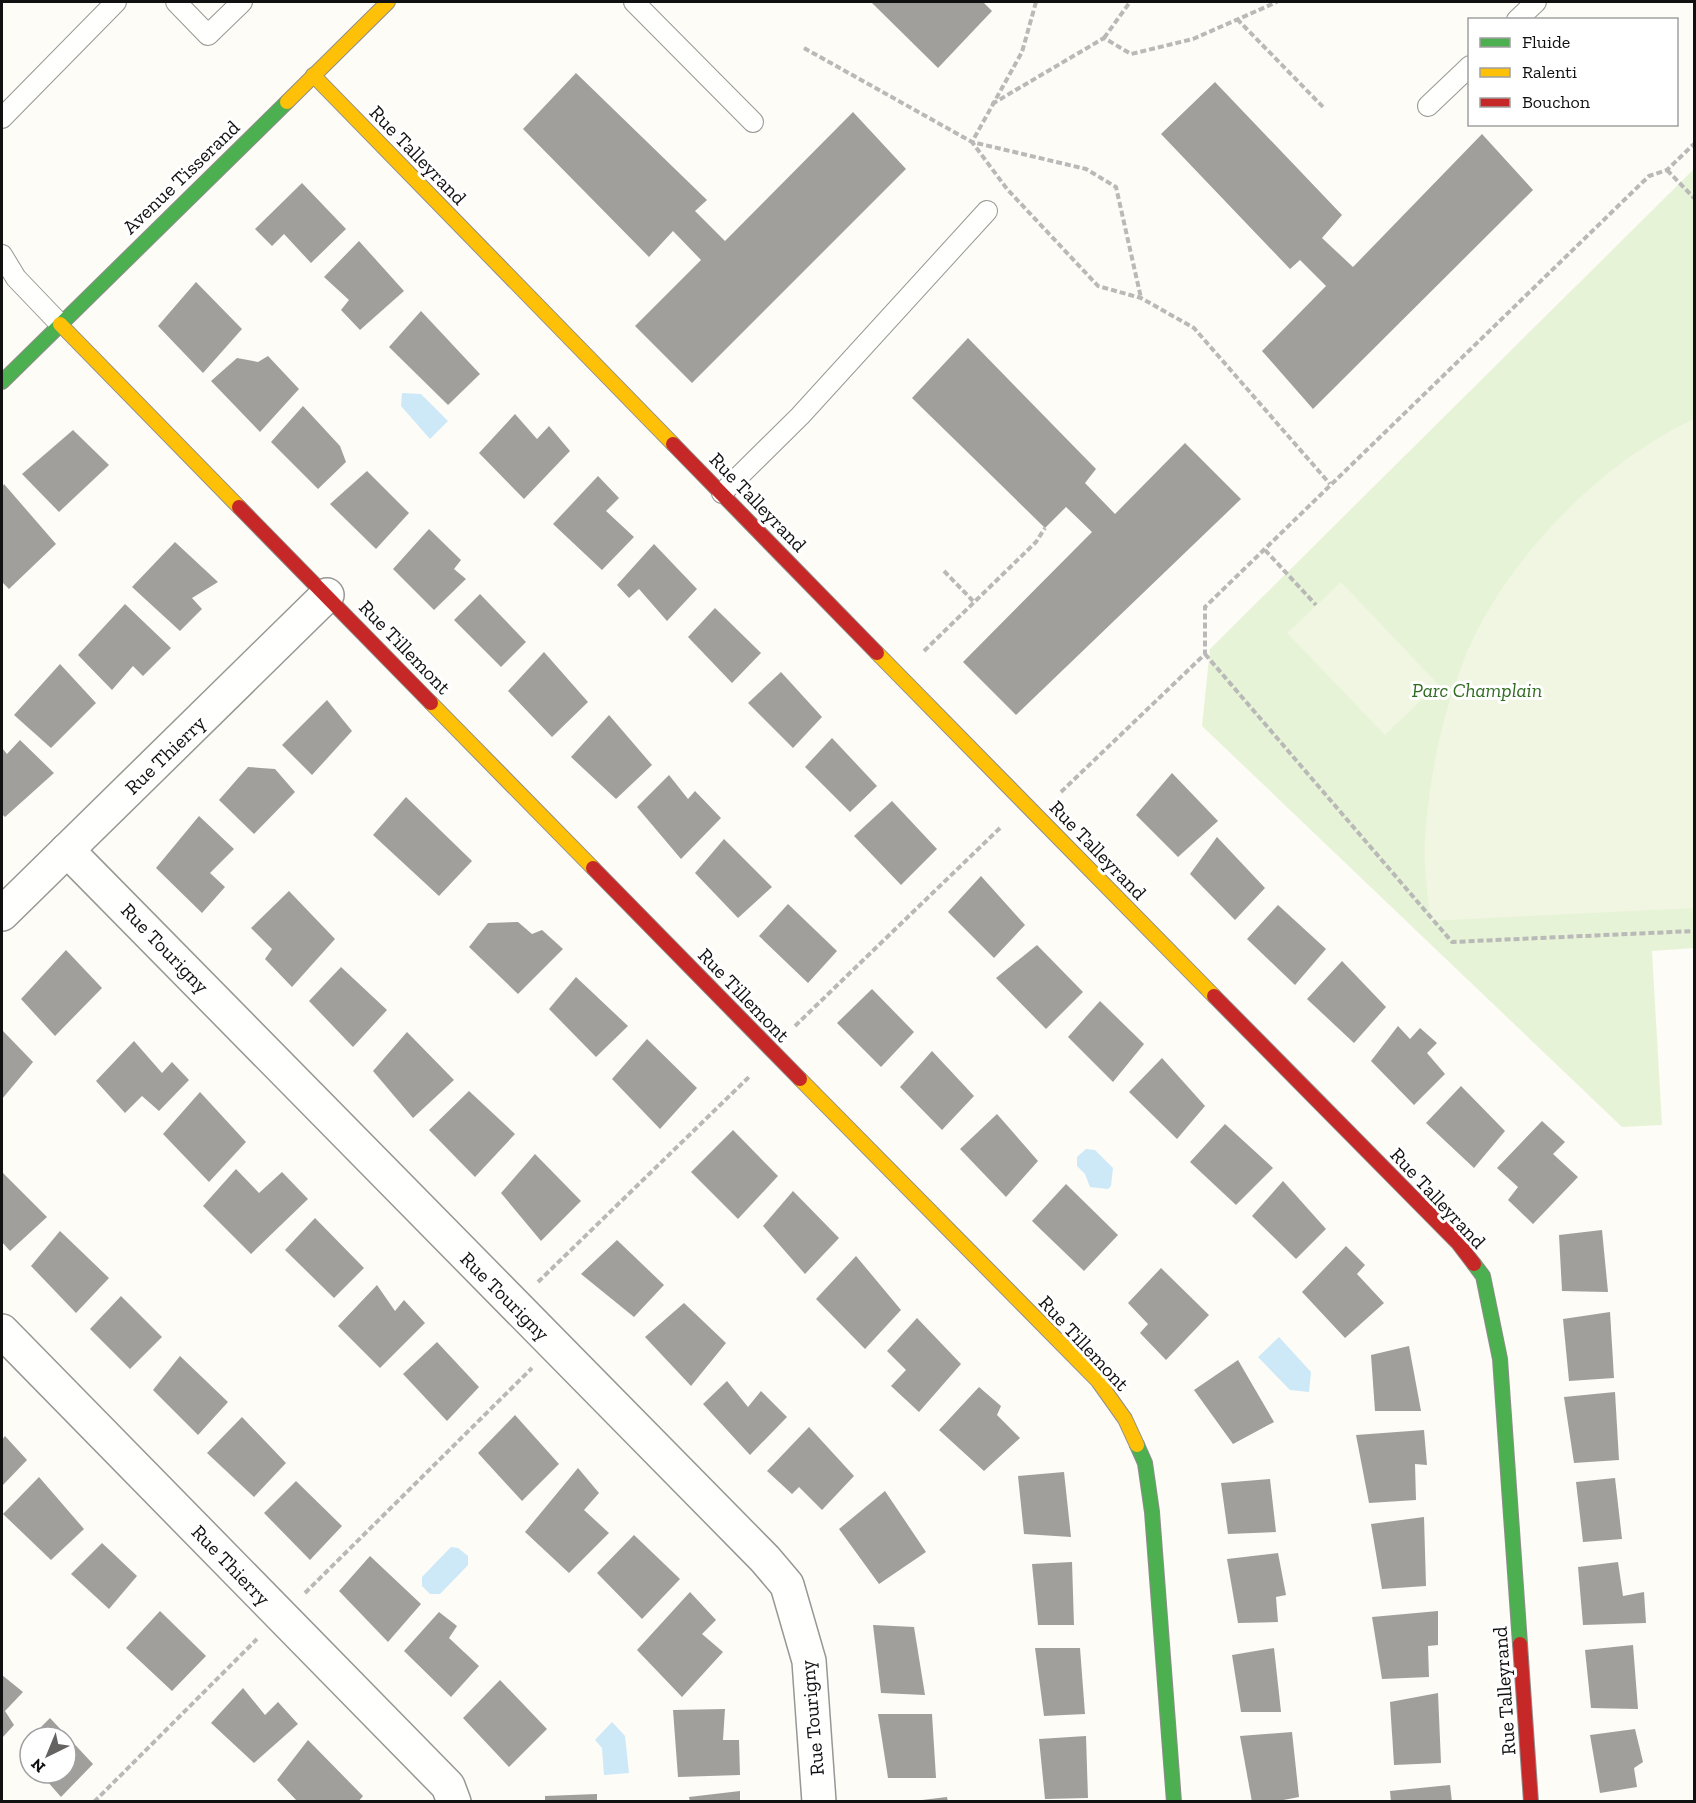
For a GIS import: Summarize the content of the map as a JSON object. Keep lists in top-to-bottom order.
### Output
{
  "streets": {
    "street": [
      "Rue Talleyrand",
      "Avenue Tisserand",
      "Rue Tillemont",
      "Rue Thierry",
      "Rue Tourigny"
    ]
  },
  "crossings": [
    ["Rue Talleyrand", "Avenue Tisserand"],
    ["Avenue Tisserand", "Rue Tillemont"],
    ["Rue Tillemont", "Rue Thierry"],
    ["Rue Thierry", "Rue Tourigny"]
  ],
  "parks": ["Parc Champlain"],
  "legend": ["Fluide", "Ralenti", "Bouchon"],
  "north": "bottom left"
}
